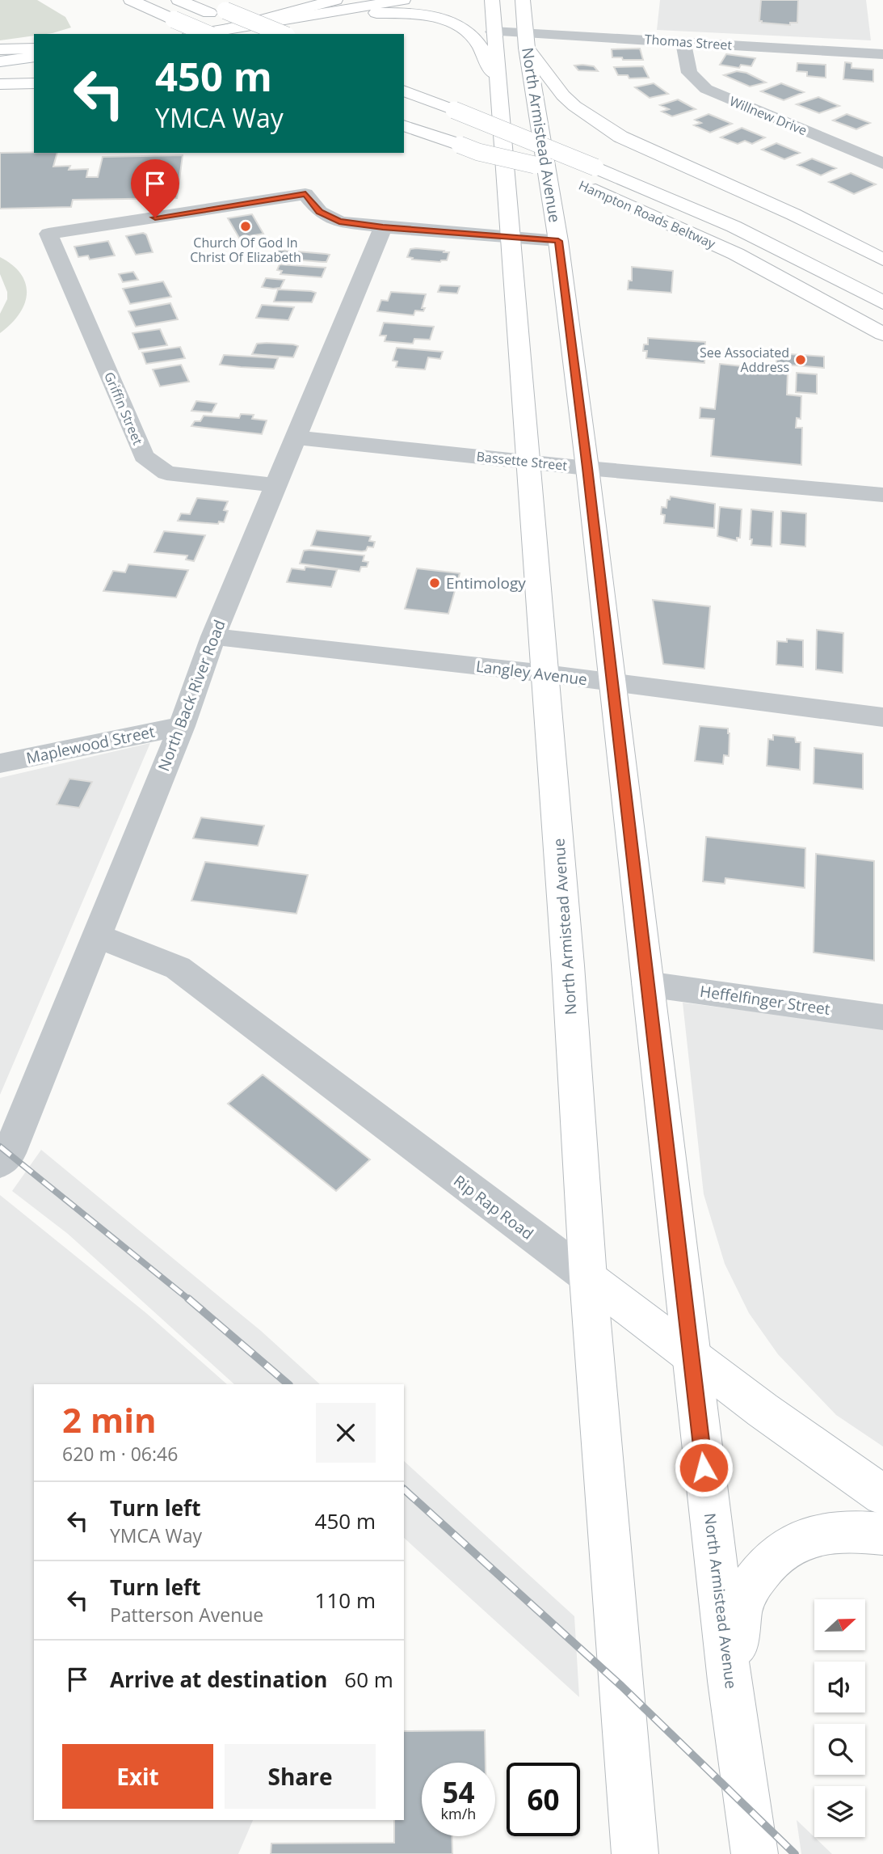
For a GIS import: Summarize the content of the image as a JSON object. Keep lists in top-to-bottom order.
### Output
{
  "streets": {
    "main road": ["North Armistead Avenue", "Hampton Roads Beltway", "Rip Rap Road"],
    "street": [
      "Thomas Street",
      "Willnew Drive",
      "Griffin Street",
      "Bassette Street",
      "Langley Avenue",
      "North Back River Road",
      "Maplewood Street",
      "Heffelfinger Street"
    ]
  },
  "crossings": [
    ["Thomas Street", "Willnew Drive"],
    ["Thomas Street", "North Armistead Avenue"],
    ["North Armistead Avenue", "Bassette Street"],
    ["North Armistead Avenue", "Langley Avenue"],
    ["North Armistead Avenue", "Heffelfinger Street"],
    ["North Armistead Avenue", "Rip Rap Road"],
    ["Griffin Street", "North Back River Road"],
    ["Bassette Street", "North Back River Road"],
    ["Langley Avenue", "North Back River Road"],
    ["North Back River Road", "Maplewood Street"],
    ["North Back River Road", "Rip Rap Road"]
  ],
  "places": ["Church Of God In Christ Of Elizabeth", "See Associated Address", "Entimology"],
  "north": "right",
  "page": {
    "turn": ["450 m", "YMCA Way"],
    "heading": ["2 min", "620 m · 06:46"],
    "list": [
      {
        "name": "Turn left",
        "note": "YMCA Way",
        "value": "450 m"
      },
      {
        "name": "Turn left",
        "note": "Patterson Avenue",
        "value": "110 m"
      },
      {
        "name": "Arrive at destination",
        "value": "60 m"
      }
    ],
    "buttons": ["Exit", "Share"],
    "speed": "54 km/h",
    "limit": "60"
  }
}
